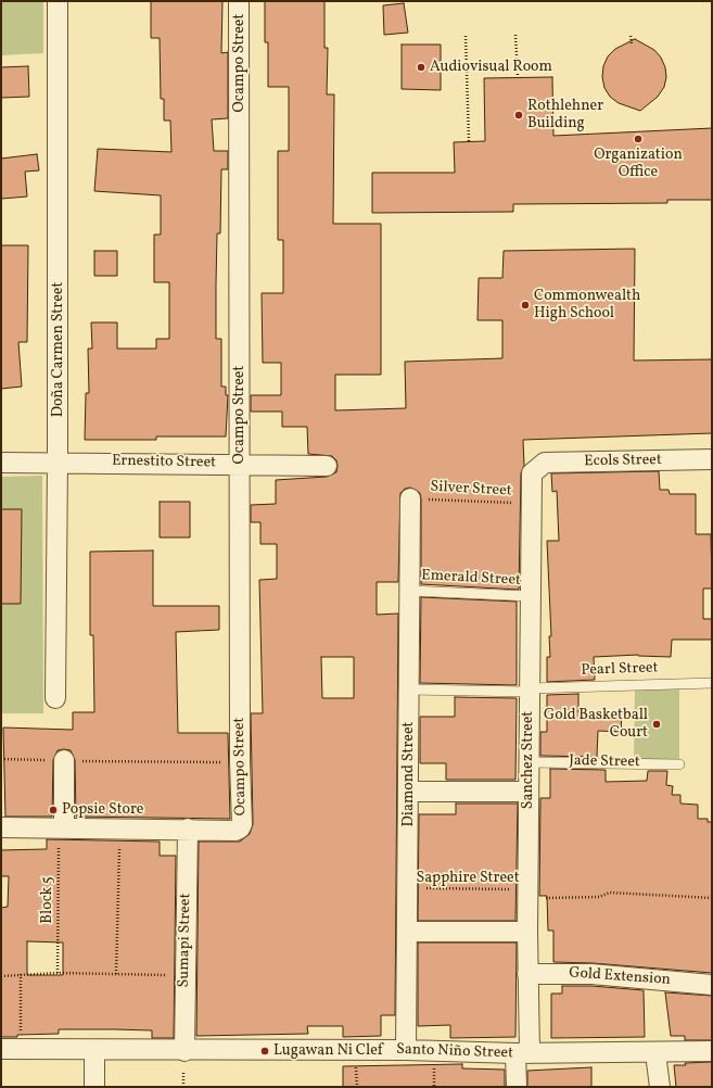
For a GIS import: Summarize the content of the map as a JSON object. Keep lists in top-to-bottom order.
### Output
{
  "streets": {
    "street": [
      "Ocampo Street",
      "Doña Carmen Street",
      "Ecols Street",
      "Ernestito Street",
      "Sanchez Street",
      "Diamond Street",
      "Sumapi Street",
      "Gold Extension",
      "Santo Niño Street"
    ],
    "lane": ["Emerald Street", "Pearl Street", "Jade Street"],
    "path": ["Silver Street", "Sapphire Street", "Block 5"]
  },
  "crossings": [
    ["Ocampo Street", "Ernestito Street"],
    ["Ocampo Street", "Sumapi Street"],
    ["Doña Carmen Street", "Ernestito Street"],
    ["Ecols Street", "Sanchez Street"],
    ["Silver Street", "Sanchez Street"],
    ["Silver Street", "Diamond Street"],
    ["Emerald Street", "Sanchez Street"],
    ["Emerald Street", "Diamond Street"],
    ["Pearl Street", "Sanchez Street"],
    ["Pearl Street", "Diamond Street"],
    ["Sanchez Street", "Jade Street"],
    ["Sanchez Street", "Sapphire Street"],
    ["Sanchez Street", "Gold Extension"],
    ["Sanchez Street", "Santo Niño Street"],
    ["Diamond Street", "Sapphire Street"],
    ["Diamond Street", "Santo Niño Street"],
    ["Sumapi Street", "Santo Niño Street"]
  ],
  "places": [
    "Audiovisual Room",
    "Rothlehner Building",
    "Organization Office",
    "Commonwealth High School",
    "Gold Basketball Court",
    "Popsie Store",
    "Lugawan Ni Clef"
  ]
}
